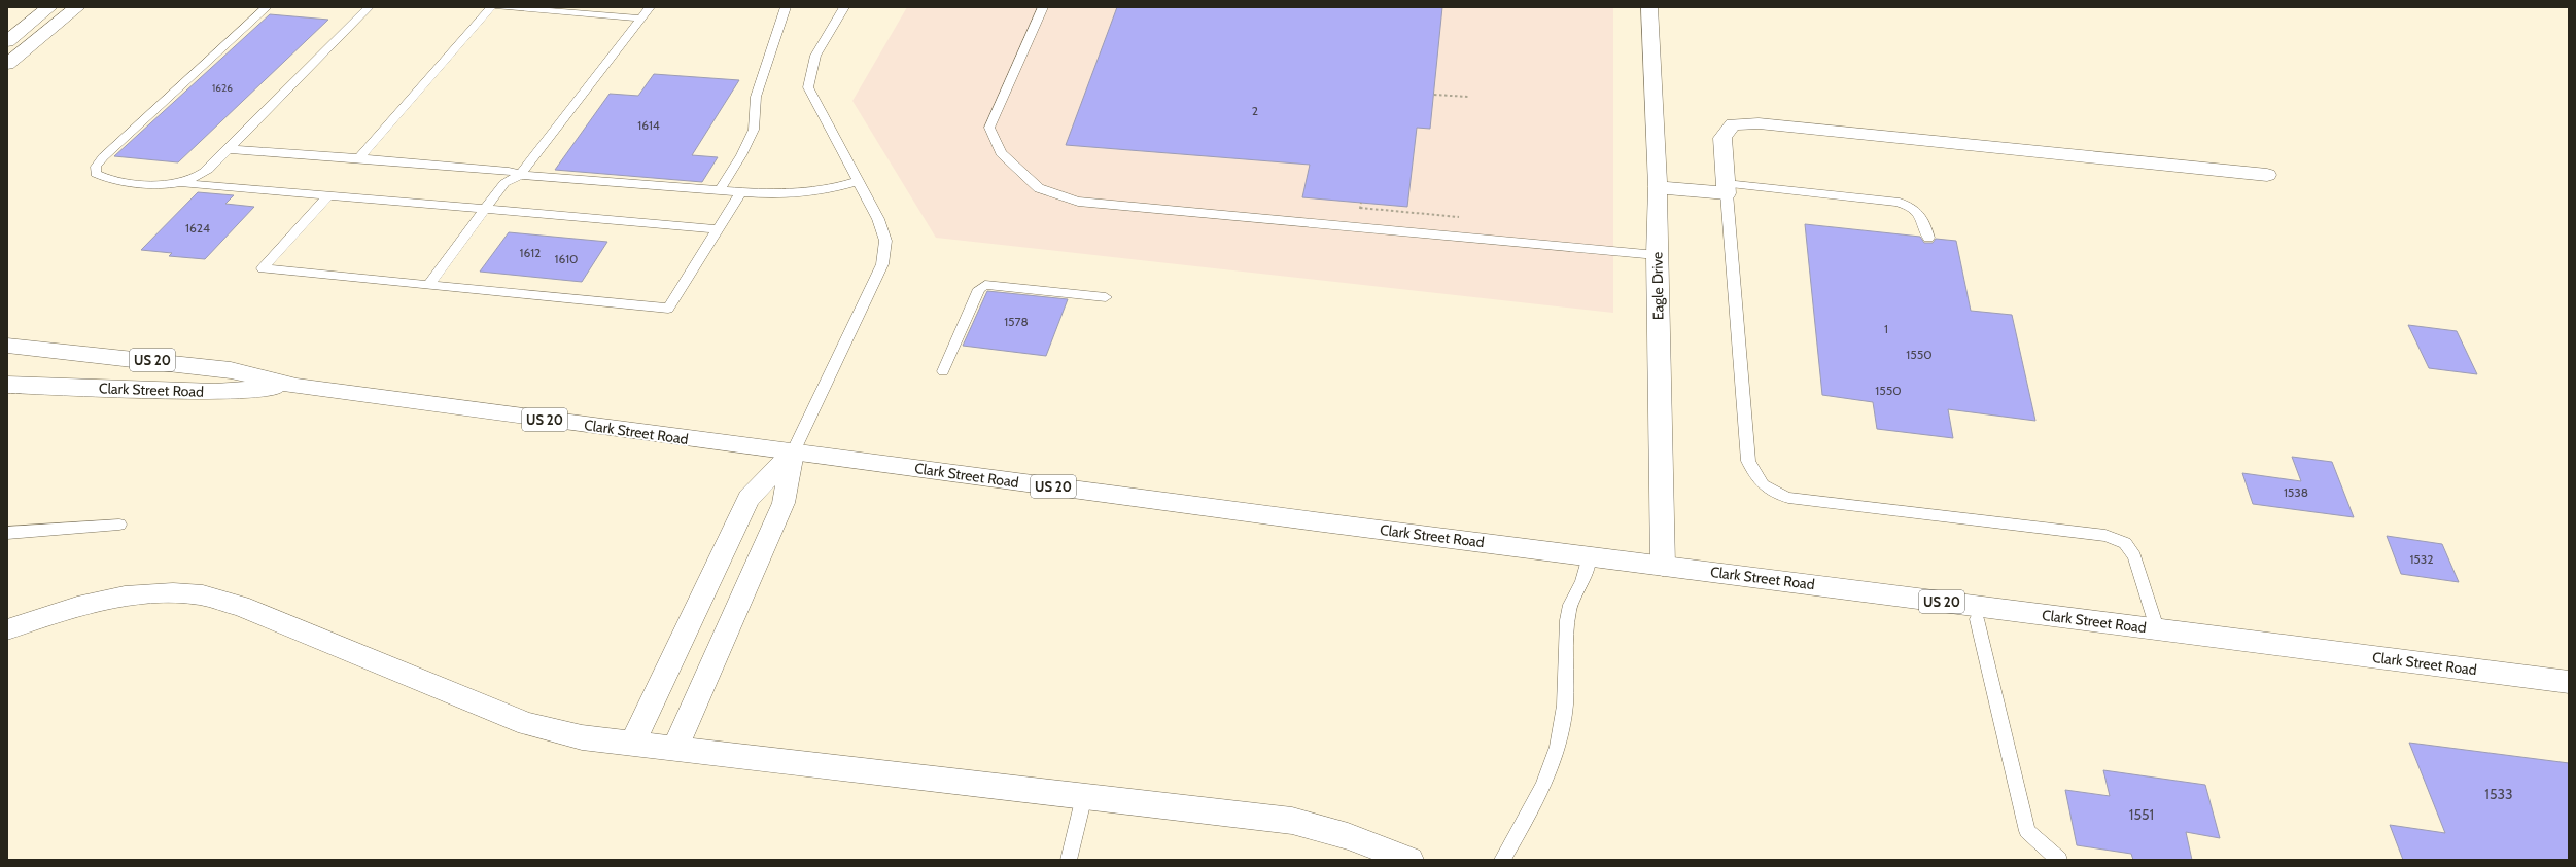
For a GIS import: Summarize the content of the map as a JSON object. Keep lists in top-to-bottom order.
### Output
{
  "streets": {
    "main road": ["Eagle Drive", "US 20", "Clark Street Road"]
  },
  "crossings": [
    ["Eagle Drive", "Clark Street Road"]
  ],
  "house_numbers": [
    "1626",
    "2",
    "1614",
    "1624",
    "1612",
    "1610",
    "1578",
    "1",
    "1550",
    "1550",
    "1538",
    "1532",
    "1533",
    "1551"
  ]
}
